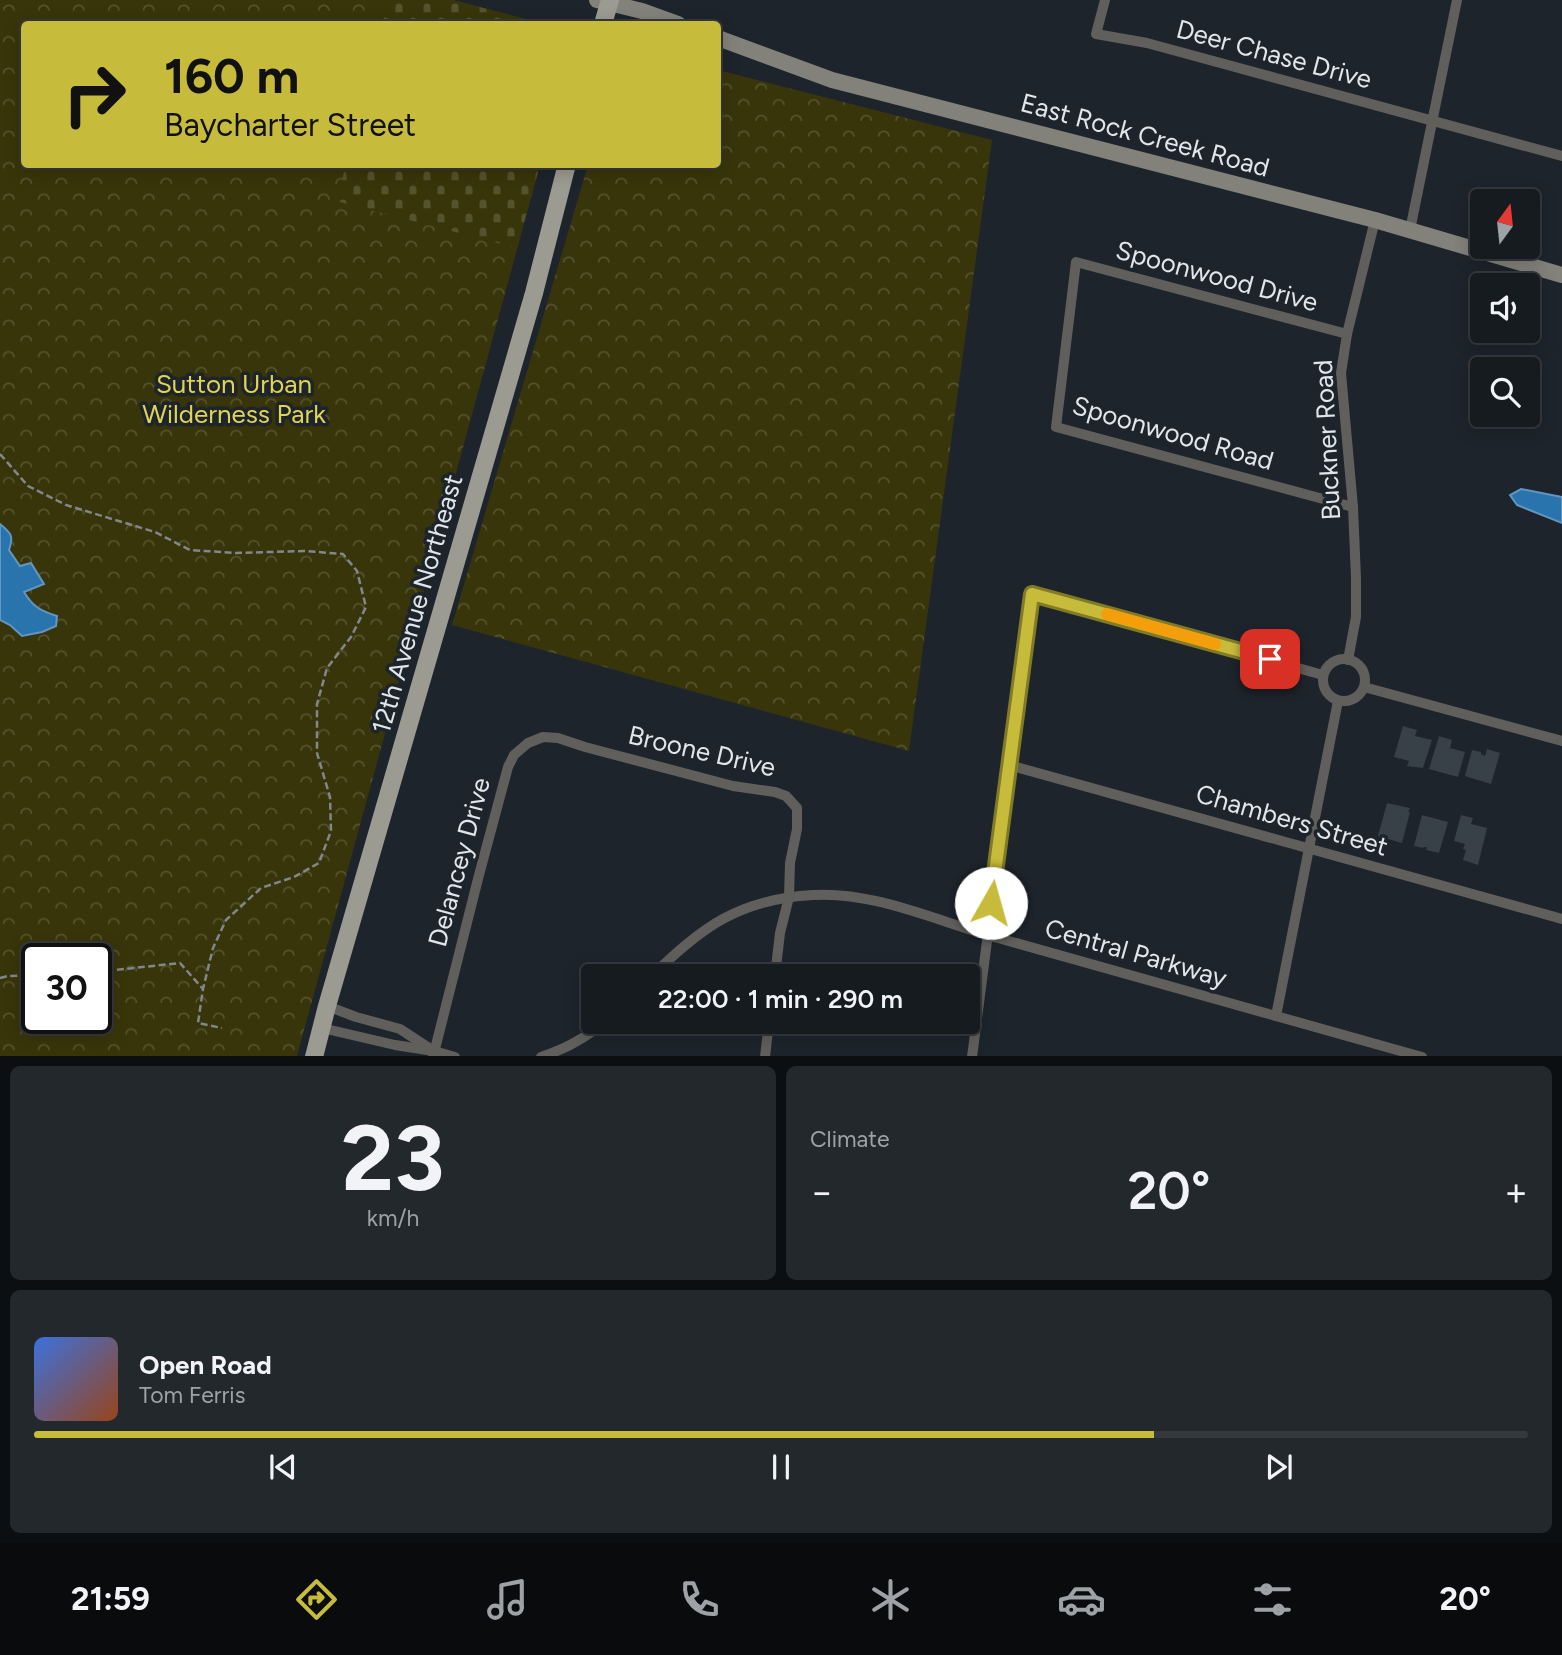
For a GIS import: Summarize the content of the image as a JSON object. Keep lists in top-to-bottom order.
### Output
{
  "streets": {
    "main road": ["12th Avenue Northeast"],
    "street": [
      "Deer Chase Drive",
      "East Rock Creek Road",
      "Spoonwood Drive",
      "Spoonwood Road",
      "Buckner Road",
      "Broone Drive",
      "Chambers Street",
      "Delancey Drive",
      "Central Parkway"
    ]
  },
  "crossings": [
    ["East Rock Creek Road", "Buckner Road"],
    ["Spoonwood Drive", "Spoonwood Road"],
    ["Spoonwood Drive", "Buckner Road"],
    ["Spoonwood Road", "Buckner Road"],
    ["Broone Drive", "Delancey Drive"],
    ["Broone Drive", "Central Parkway"]
  ],
  "parks": ["Sutton Urban Wilderness Park"],
  "north": "top",
  "page": {
    "turn": ["160 m", "Baycharter Street"],
    "limit": "30",
    "trip": "22:00 · 1 min · 290 m",
    "tile": [
      ["23", "km/h"],
      "Climate"
    ],
    "heat": ["−", "20°", "+"],
    "song": ["Open Road", "Tom Ferris"],
    "tabs": ["21:59", "20°"]
  }
}
